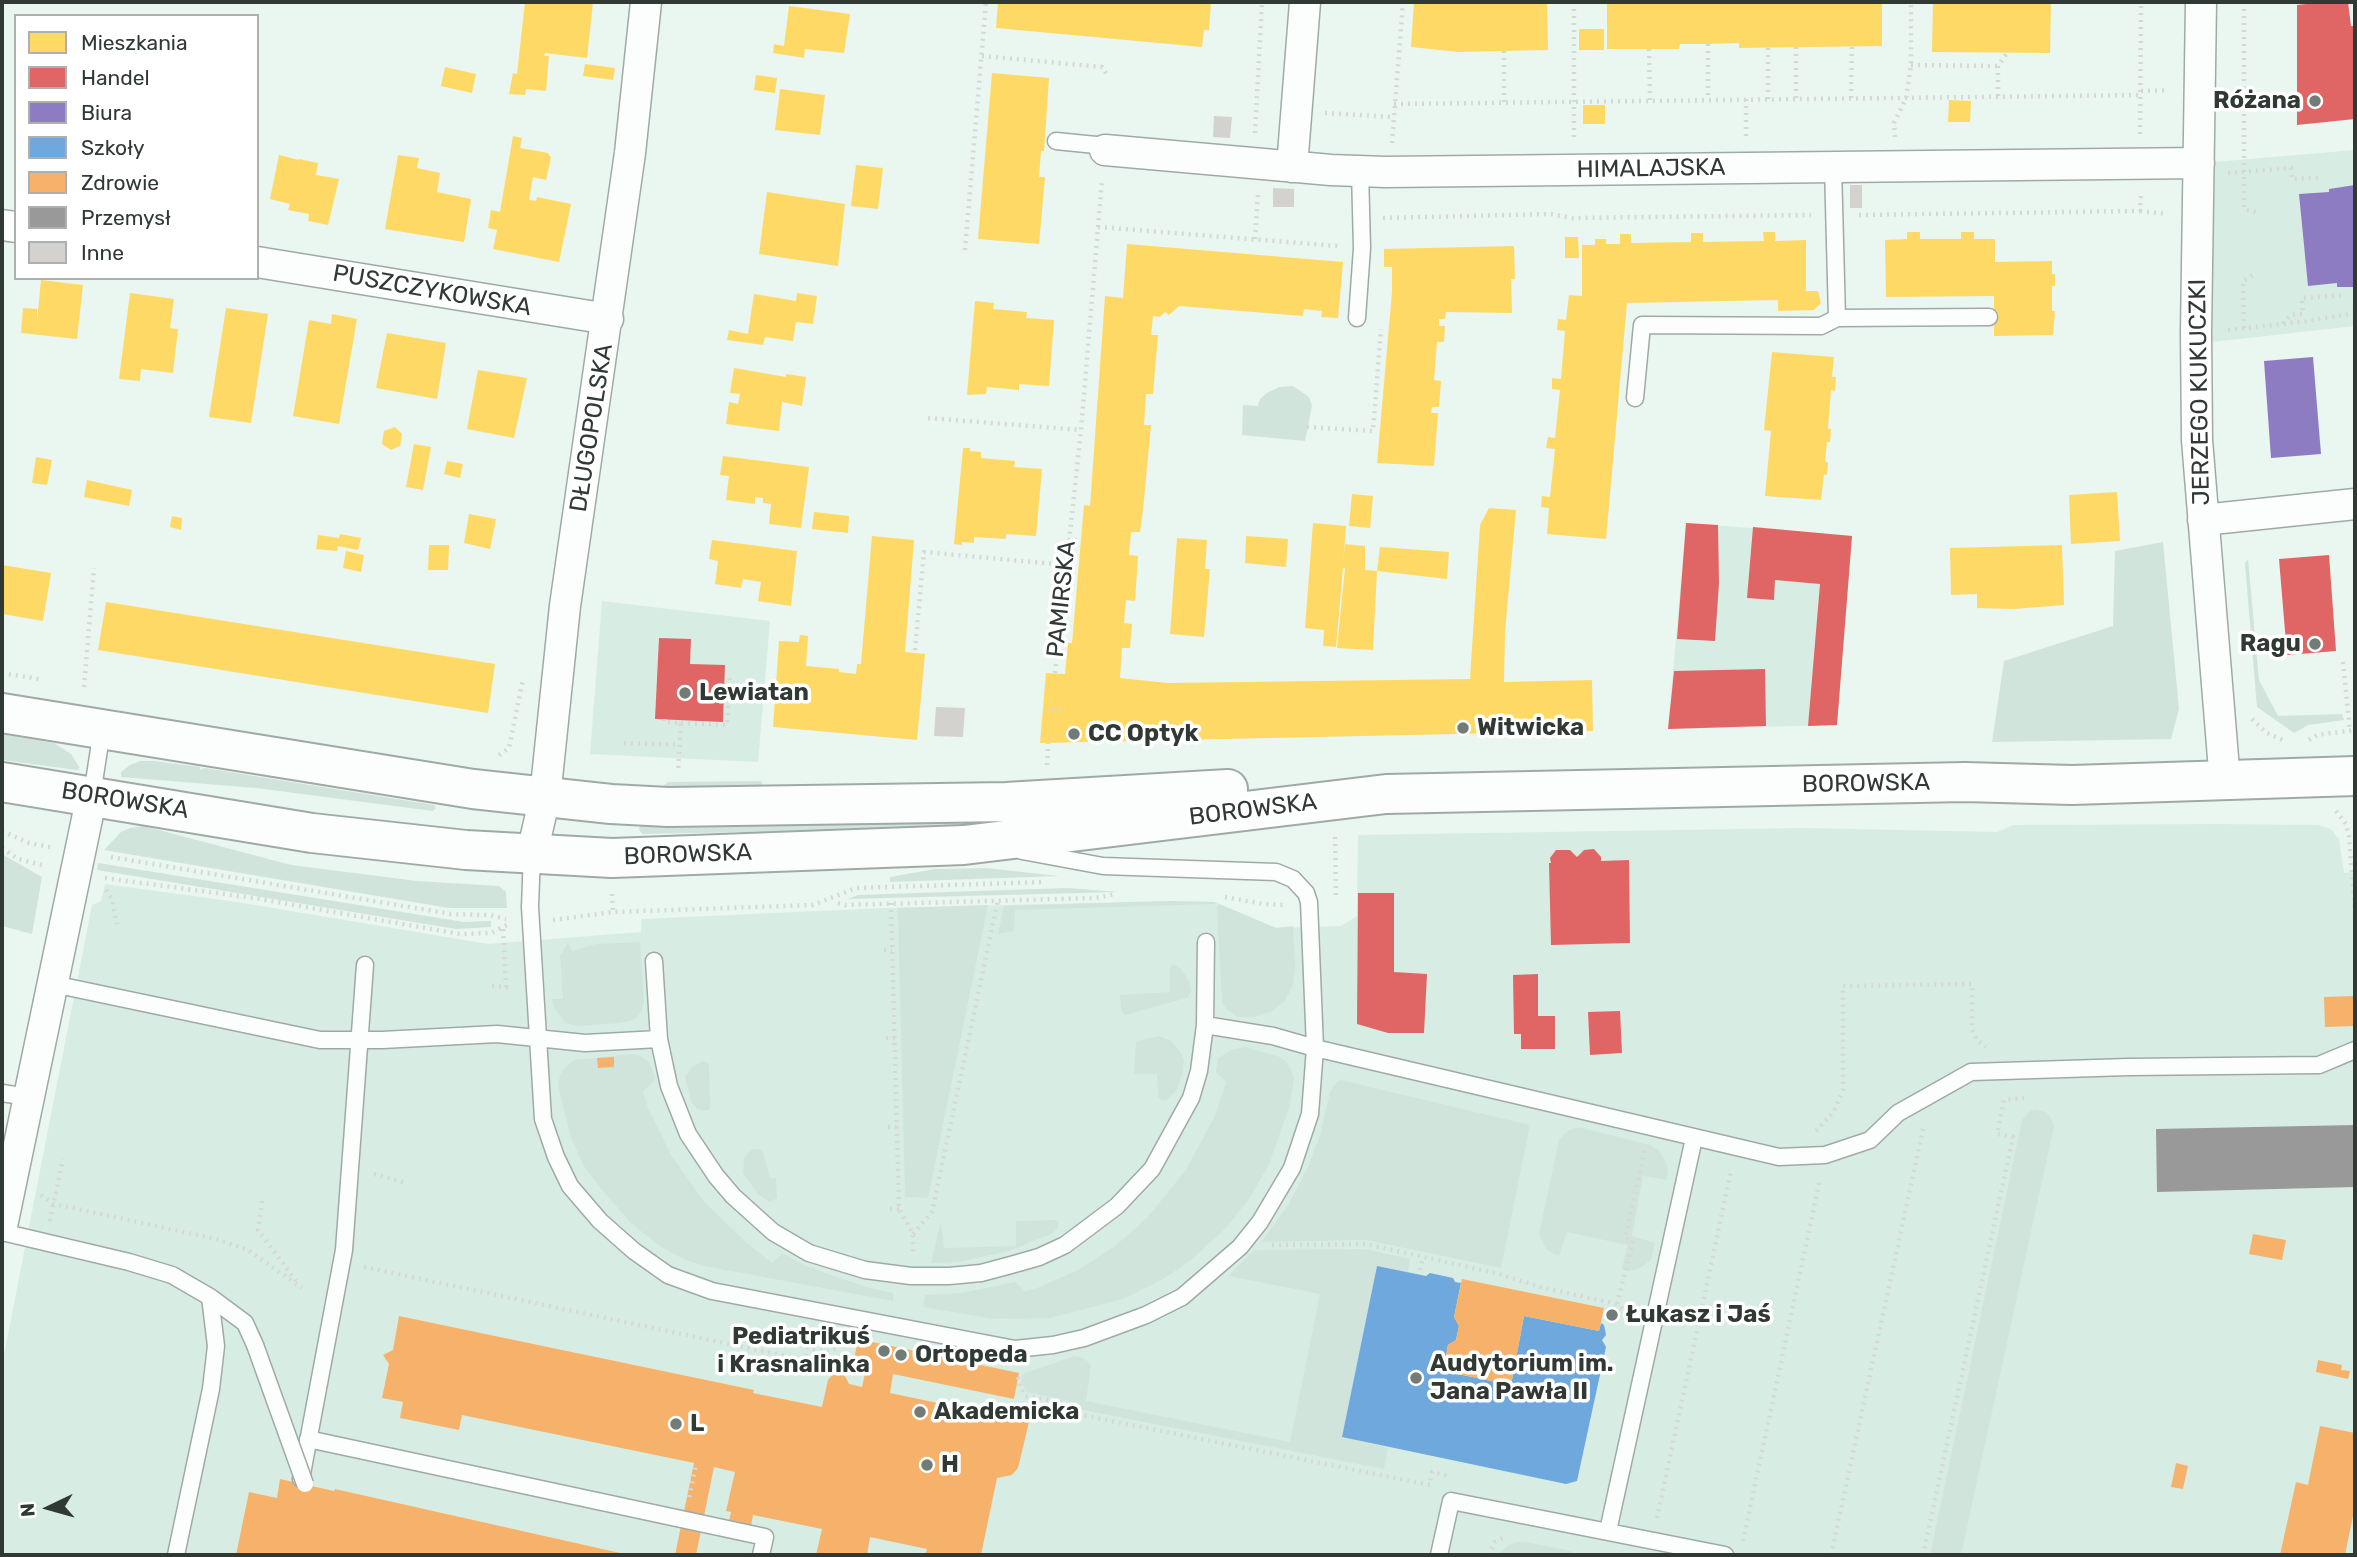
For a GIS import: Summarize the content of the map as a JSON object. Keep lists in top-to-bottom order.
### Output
{
  "streets": {
    "street": [
      "HIMALAJSKA",
      "PUSZCZYKOWSKA",
      "JERZEGO KUKUCZKI",
      "DŁUGOPOLSKA",
      "BOROWSKA"
    ],
    "path": ["PAMIRSKA"]
  },
  "crossings": [
    ["HIMALAJSKA", "JERZEGO KUKUCZKI"],
    ["HIMALAJSKA", "PAMIRSKA"],
    ["PUSZCZYKOWSKA", "DŁUGOPOLSKA"],
    ["JERZEGO KUKUCZKI", "BOROWSKA"],
    ["DŁUGOPOLSKA", "BOROWSKA"]
  ],
  "places": [
    "Różana",
    "Ragu",
    "Lewiatan",
    "Witwicka",
    "CC Optyk",
    "Łukasz i Jaś",
    "Pediatrikuś i Krasnalinka",
    "Ortopeda",
    "Audytorium im. Jana Pawła II",
    "Akademicka",
    "L",
    "H"
  ],
  "legend": [
    "Mieszkania",
    "Handel",
    "Biura",
    "Szkoły",
    "Zdrowie",
    "Przemysł",
    "Inne"
  ],
  "north": "left"
}
